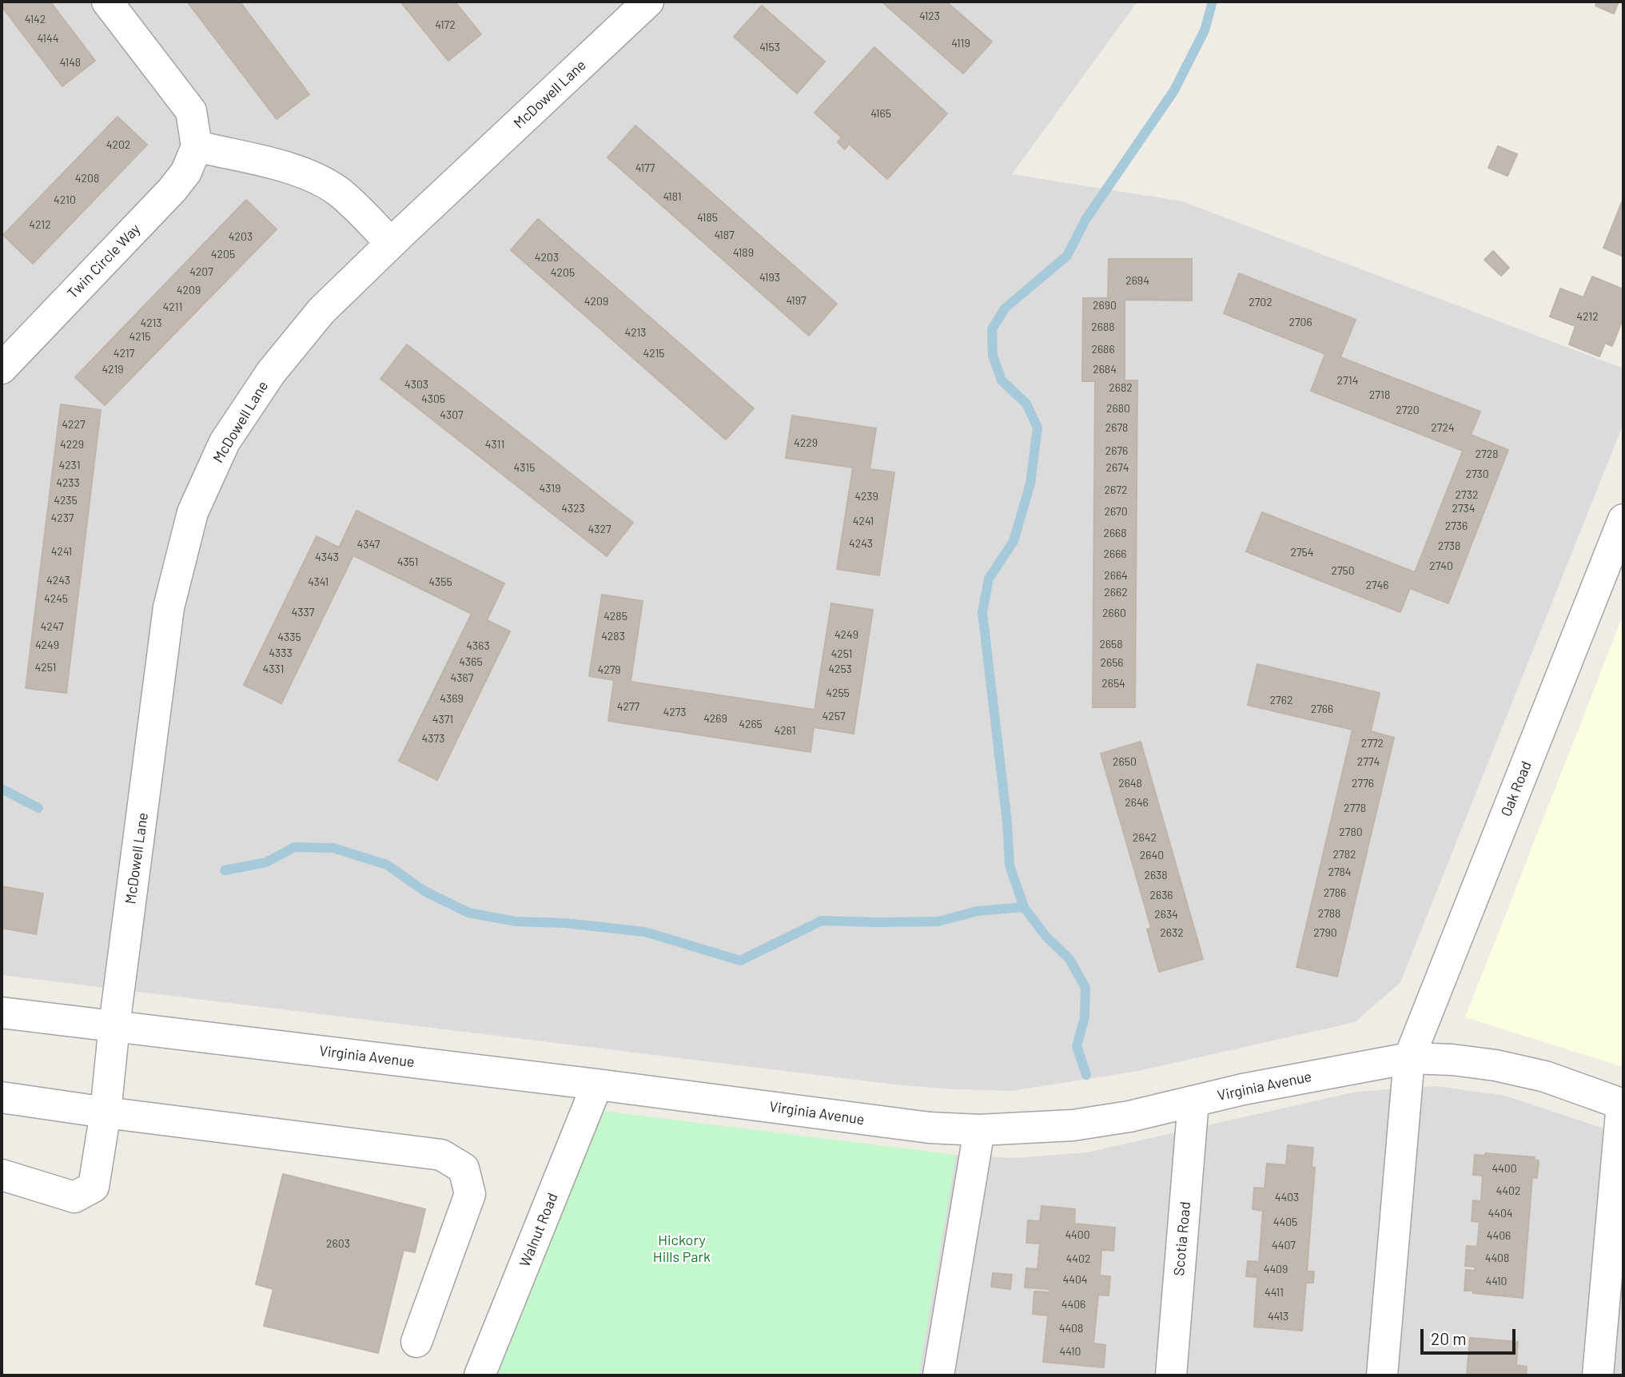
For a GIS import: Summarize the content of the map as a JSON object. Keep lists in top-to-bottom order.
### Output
{
  "streets": {
    "street": [
      "McDowell Lane",
      "Twin Circle Way",
      "Oak Road",
      "Virginia Avenue",
      "Walnut Road",
      "Scotia Road"
    ]
  },
  "crossings": [
    ["McDowell Lane", "Virginia Avenue"],
    ["Oak Road", "Virginia Avenue"],
    ["Virginia Avenue", "Walnut Road"],
    ["Virginia Avenue", "Scotia Road"]
  ],
  "parks": ["Hickory Hills Park"],
  "house_numbers": [
    "4123",
    "4142",
    "4172",
    "4144",
    "4119",
    "4153",
    "4148",
    "4165",
    "4202",
    "4177",
    "4208",
    "4181",
    "4210",
    "4185",
    "4212",
    "4187",
    "4203",
    "4189",
    "4205",
    "4203",
    "4207",
    "4205",
    "4193",
    "2694",
    "4209",
    "4197",
    "4209",
    "2702",
    "2690",
    "4211",
    "4212",
    "2706",
    "4213",
    "2688",
    "4213",
    "4215",
    "2686",
    "4217",
    "4215",
    "4219",
    "2684",
    "2714",
    "4303",
    "2682",
    "2718",
    "4305",
    "2680",
    "2720",
    "4307",
    "4227",
    "2678",
    "2724",
    "4229",
    "4229",
    "4311",
    "2676",
    "2728",
    "4231",
    "4315",
    "2674",
    "2730",
    "4233",
    "4319",
    "2672",
    "2732",
    "4239",
    "4235",
    "4323",
    "2734",
    "2670",
    "4237",
    "4241",
    "2736",
    "4327",
    "2668",
    "4243",
    "4347",
    "2738",
    "4241",
    "2754",
    "2666",
    "4343",
    "4351",
    "2740",
    "2750",
    "2664",
    "4243",
    "4341",
    "4355",
    "2746",
    "2662",
    "4245",
    "4337",
    "2660",
    "4285",
    "4247",
    "4249",
    "4283",
    "4335",
    "2658",
    "4249",
    "4363",
    "4333",
    "4251",
    "4365",
    "2656",
    "4251",
    "4331",
    "4253",
    "4279",
    "4367",
    "2654",
    "4255",
    "4369",
    "2762",
    "4277",
    "2766",
    "4273",
    "4257",
    "4269",
    "4371",
    "4265",
    "4261",
    "4373",
    "2772",
    "2650",
    "2774",
    "2648",
    "2776",
    "2646",
    "2778",
    "2780",
    "2642",
    "2782",
    "2640",
    "2784",
    "2638",
    "2786",
    "2636",
    "2788",
    "2634",
    "2632",
    "2790",
    "4400",
    "4402",
    "4403",
    "4404",
    "4405",
    "4400",
    "4406",
    "2603",
    "4407",
    "4408",
    "4402",
    "4409",
    "4404",
    "4410",
    "4411",
    "4406",
    "4413",
    "4408",
    "4410"
  ],
  "scale_bar": "20 m"
}
